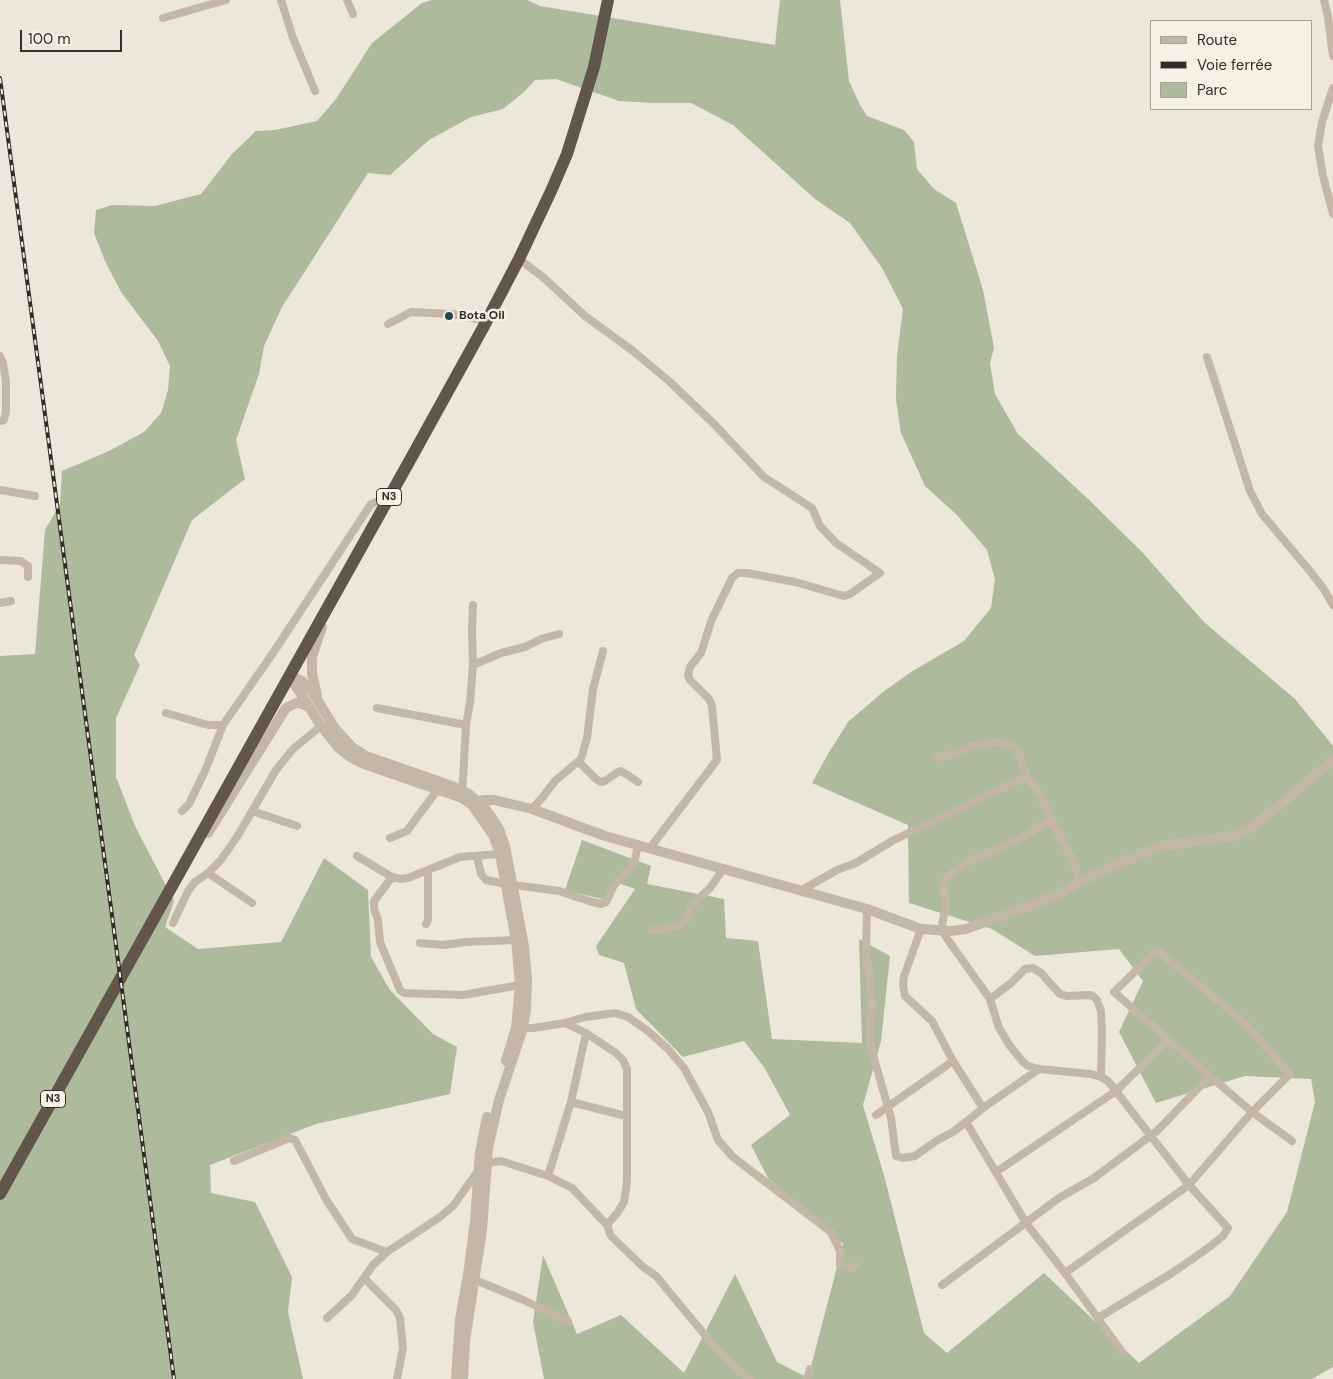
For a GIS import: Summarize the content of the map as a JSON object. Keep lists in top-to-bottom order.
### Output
{
  "streets": {
    "highway": ["N3"]
  },
  "places": ["Bota Oil"],
  "legend": ["Route", "Voie ferrée", "Parc"],
  "scale_bar": "100 m"
}
